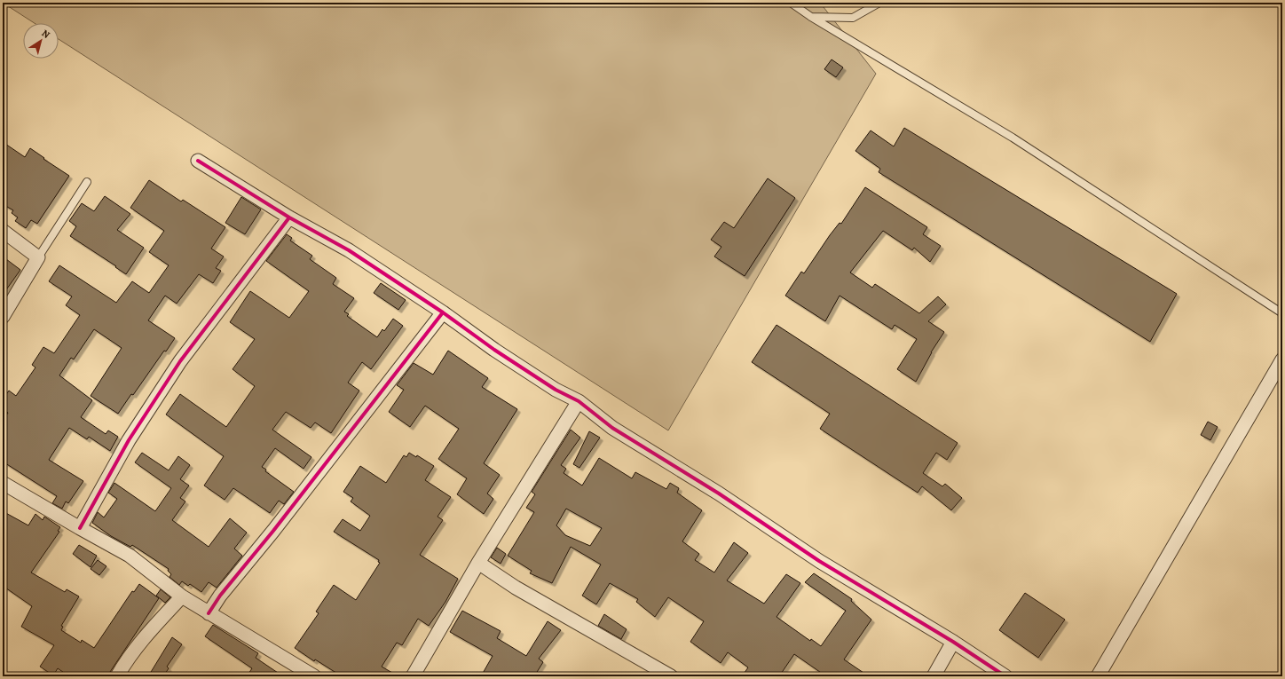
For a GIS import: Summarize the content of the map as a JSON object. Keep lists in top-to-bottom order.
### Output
{
  "north": "top right"
}
